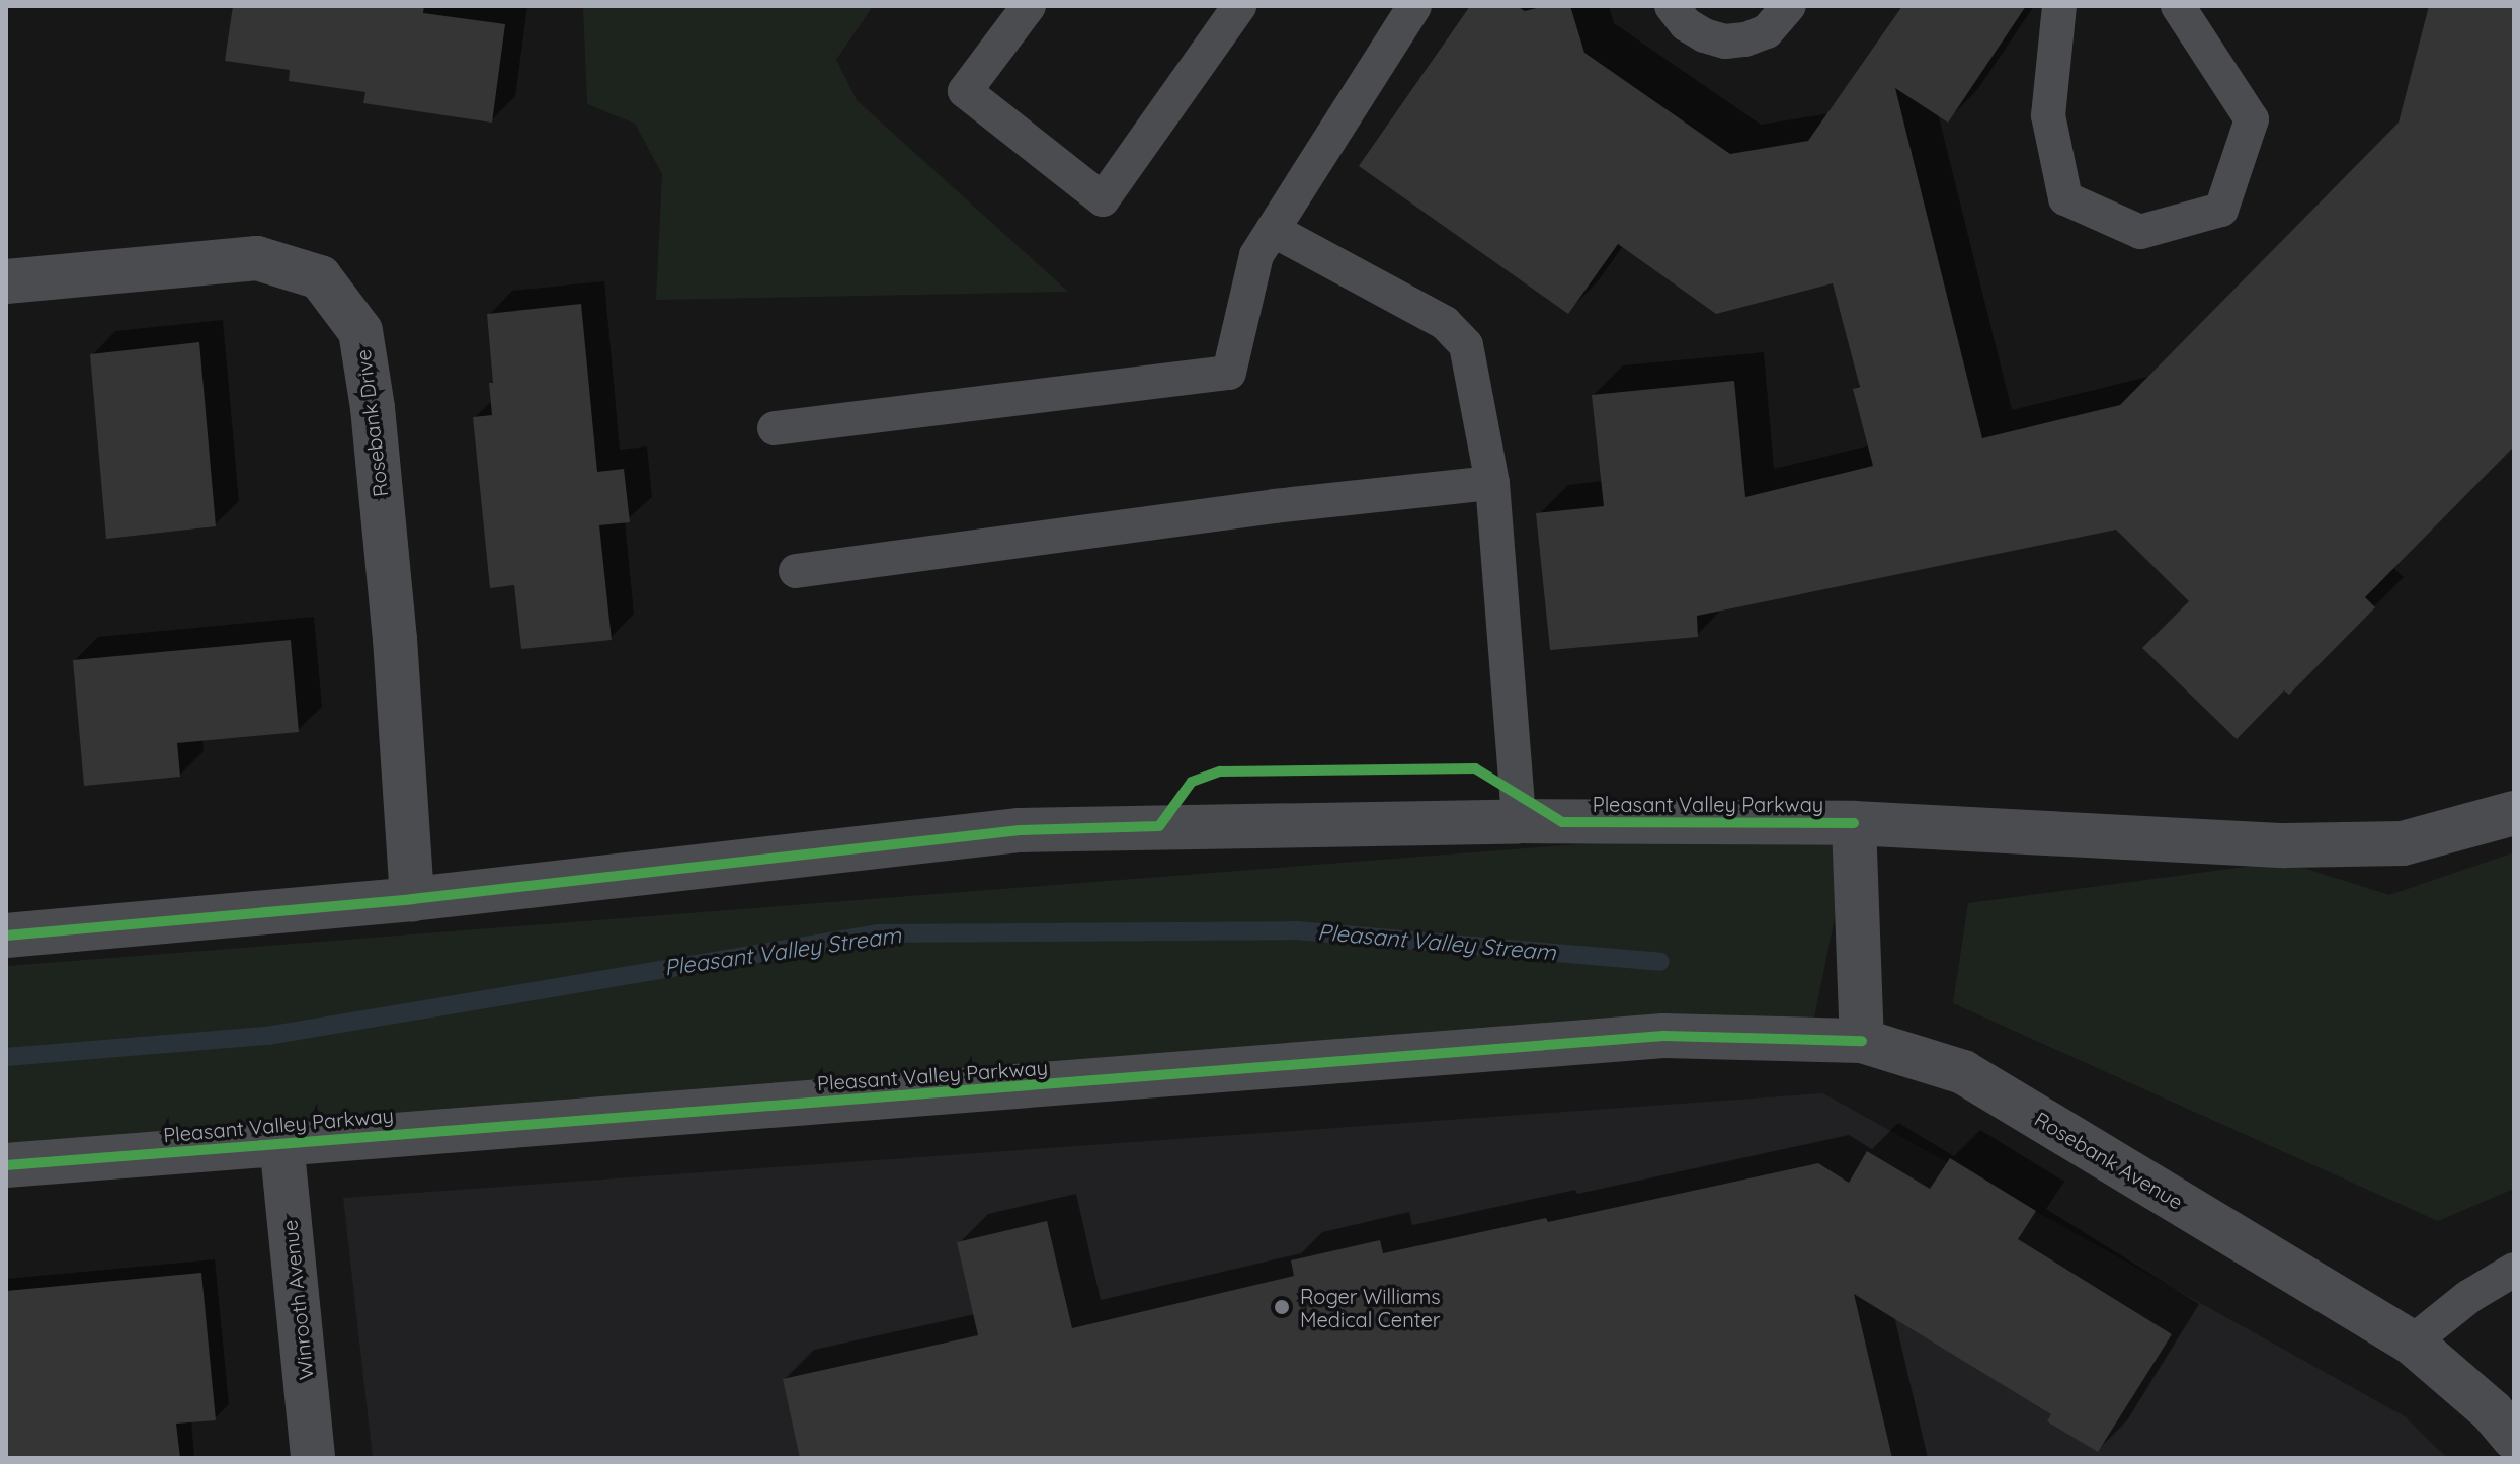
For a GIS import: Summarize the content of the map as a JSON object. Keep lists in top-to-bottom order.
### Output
{
  "streets": {
    "street": [
      "Rosebank Drive",
      "Pleasant Valley Parkway",
      "Rosebank Avenue",
      "Winrooth Avenue"
    ]
  },
  "crossings": [
    ["Rosebank Drive", "Pleasant Valley Parkway"],
    ["Pleasant Valley Parkway", "Rosebank Avenue"],
    ["Pleasant Valley Parkway", "Winrooth Avenue"]
  ],
  "water": ["Pleasant Valley Stream"],
  "places": ["Roger Williams Medical Center"]
}
